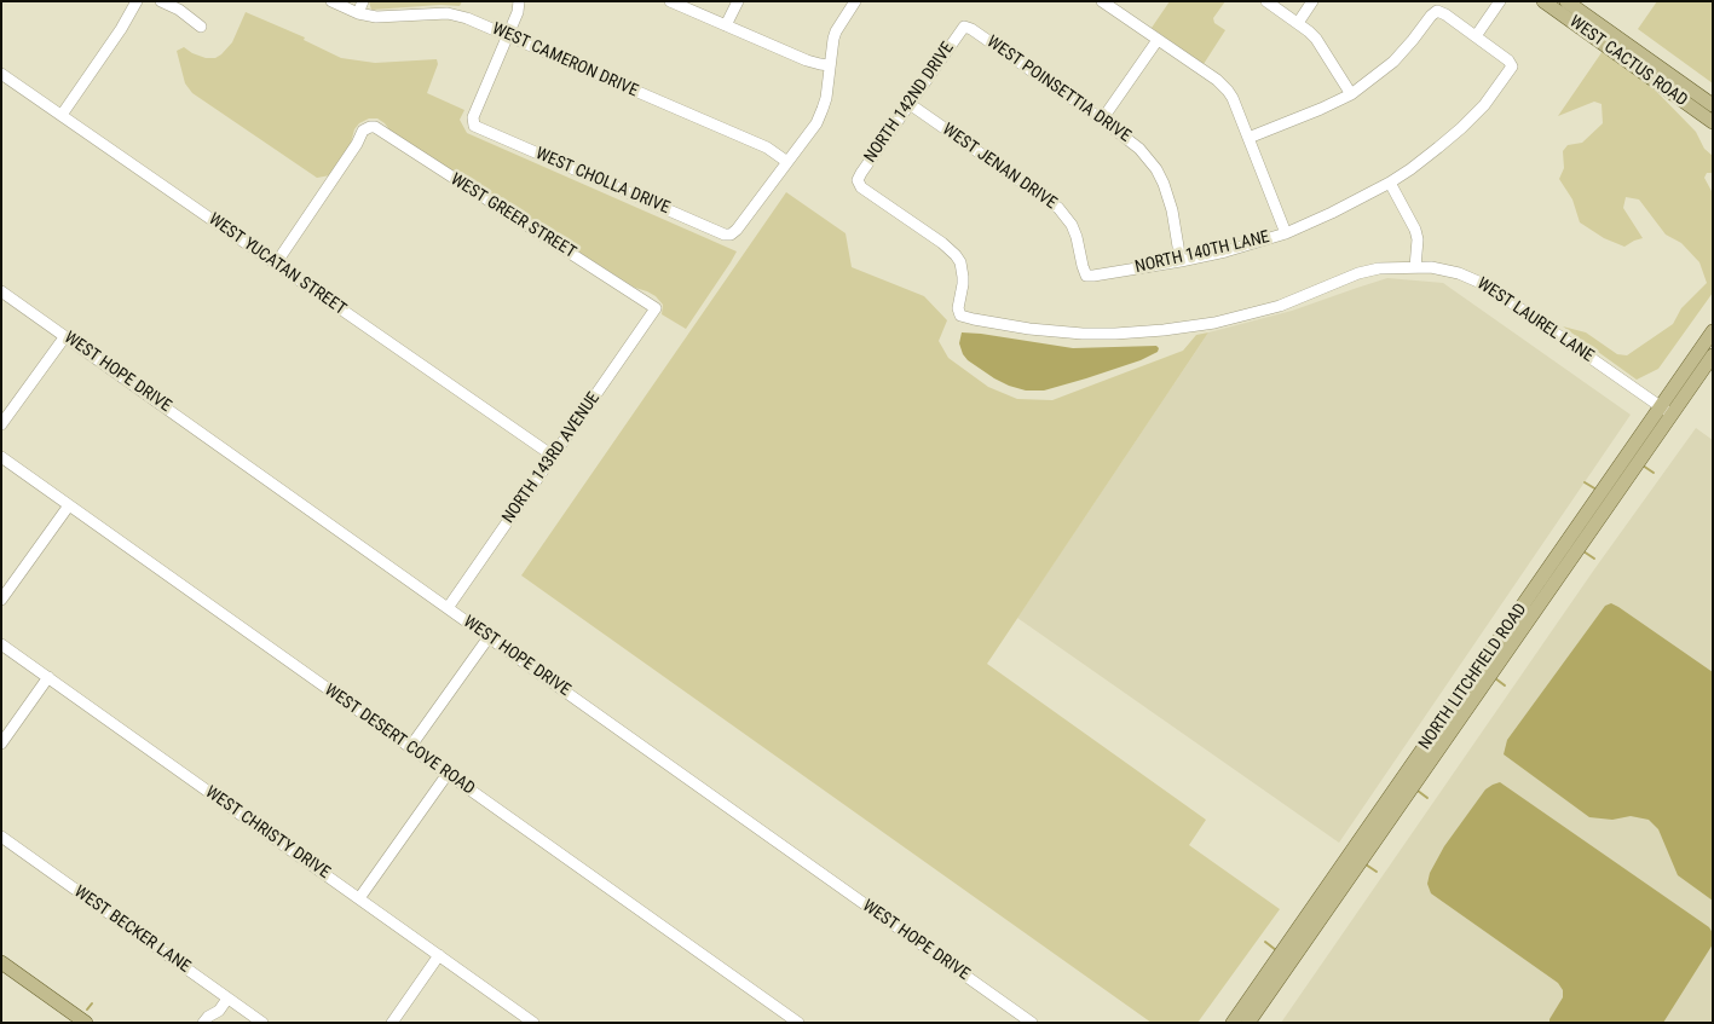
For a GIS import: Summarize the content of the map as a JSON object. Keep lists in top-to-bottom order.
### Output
{
  "streets": {
    "main road": ["WEST CACTUS ROAD", "NORTH LITCHFIELD ROAD"],
    "street": [
      "WEST CAMERON DRIVE",
      "WEST POINSETTIA DRIVE",
      "NORTH 142ND DRIVE",
      "WEST JENAN DRIVE",
      "WEST CHOLLA DRIVE",
      "WEST GREER STREET",
      "NORTH 140TH LANE",
      "WEST YUCATAN STREET",
      "WEST LAUREL LANE",
      "WEST HOPE DRIVE",
      "NORTH 143RD AVENUE",
      "WEST DESERT COVE ROAD",
      "WEST CHRISTY DRIVE",
      "WEST BECKER LANE"
    ]
  },
  "crossings": [
    ["WEST CAMERON DRIVE", "WEST CHOLLA DRIVE"],
    ["WEST POINSETTIA DRIVE", "NORTH 142ND DRIVE"],
    ["WEST POINSETTIA DRIVE", "NORTH 140TH LANE"],
    ["NORTH 142ND DRIVE", "WEST JENAN DRIVE"],
    ["NORTH 142ND DRIVE", "WEST LAUREL LANE"],
    ["WEST JENAN DRIVE", "NORTH 140TH LANE"],
    ["WEST GREER STREET", "WEST YUCATAN STREET"],
    ["WEST GREER STREET", "NORTH 143RD AVENUE"],
    ["WEST YUCATAN STREET", "NORTH 143RD AVENUE"],
    ["WEST LAUREL LANE", "NORTH LITCHFIELD ROAD"],
    ["WEST HOPE DRIVE", "NORTH 143RD AVENUE"]
  ]
}
